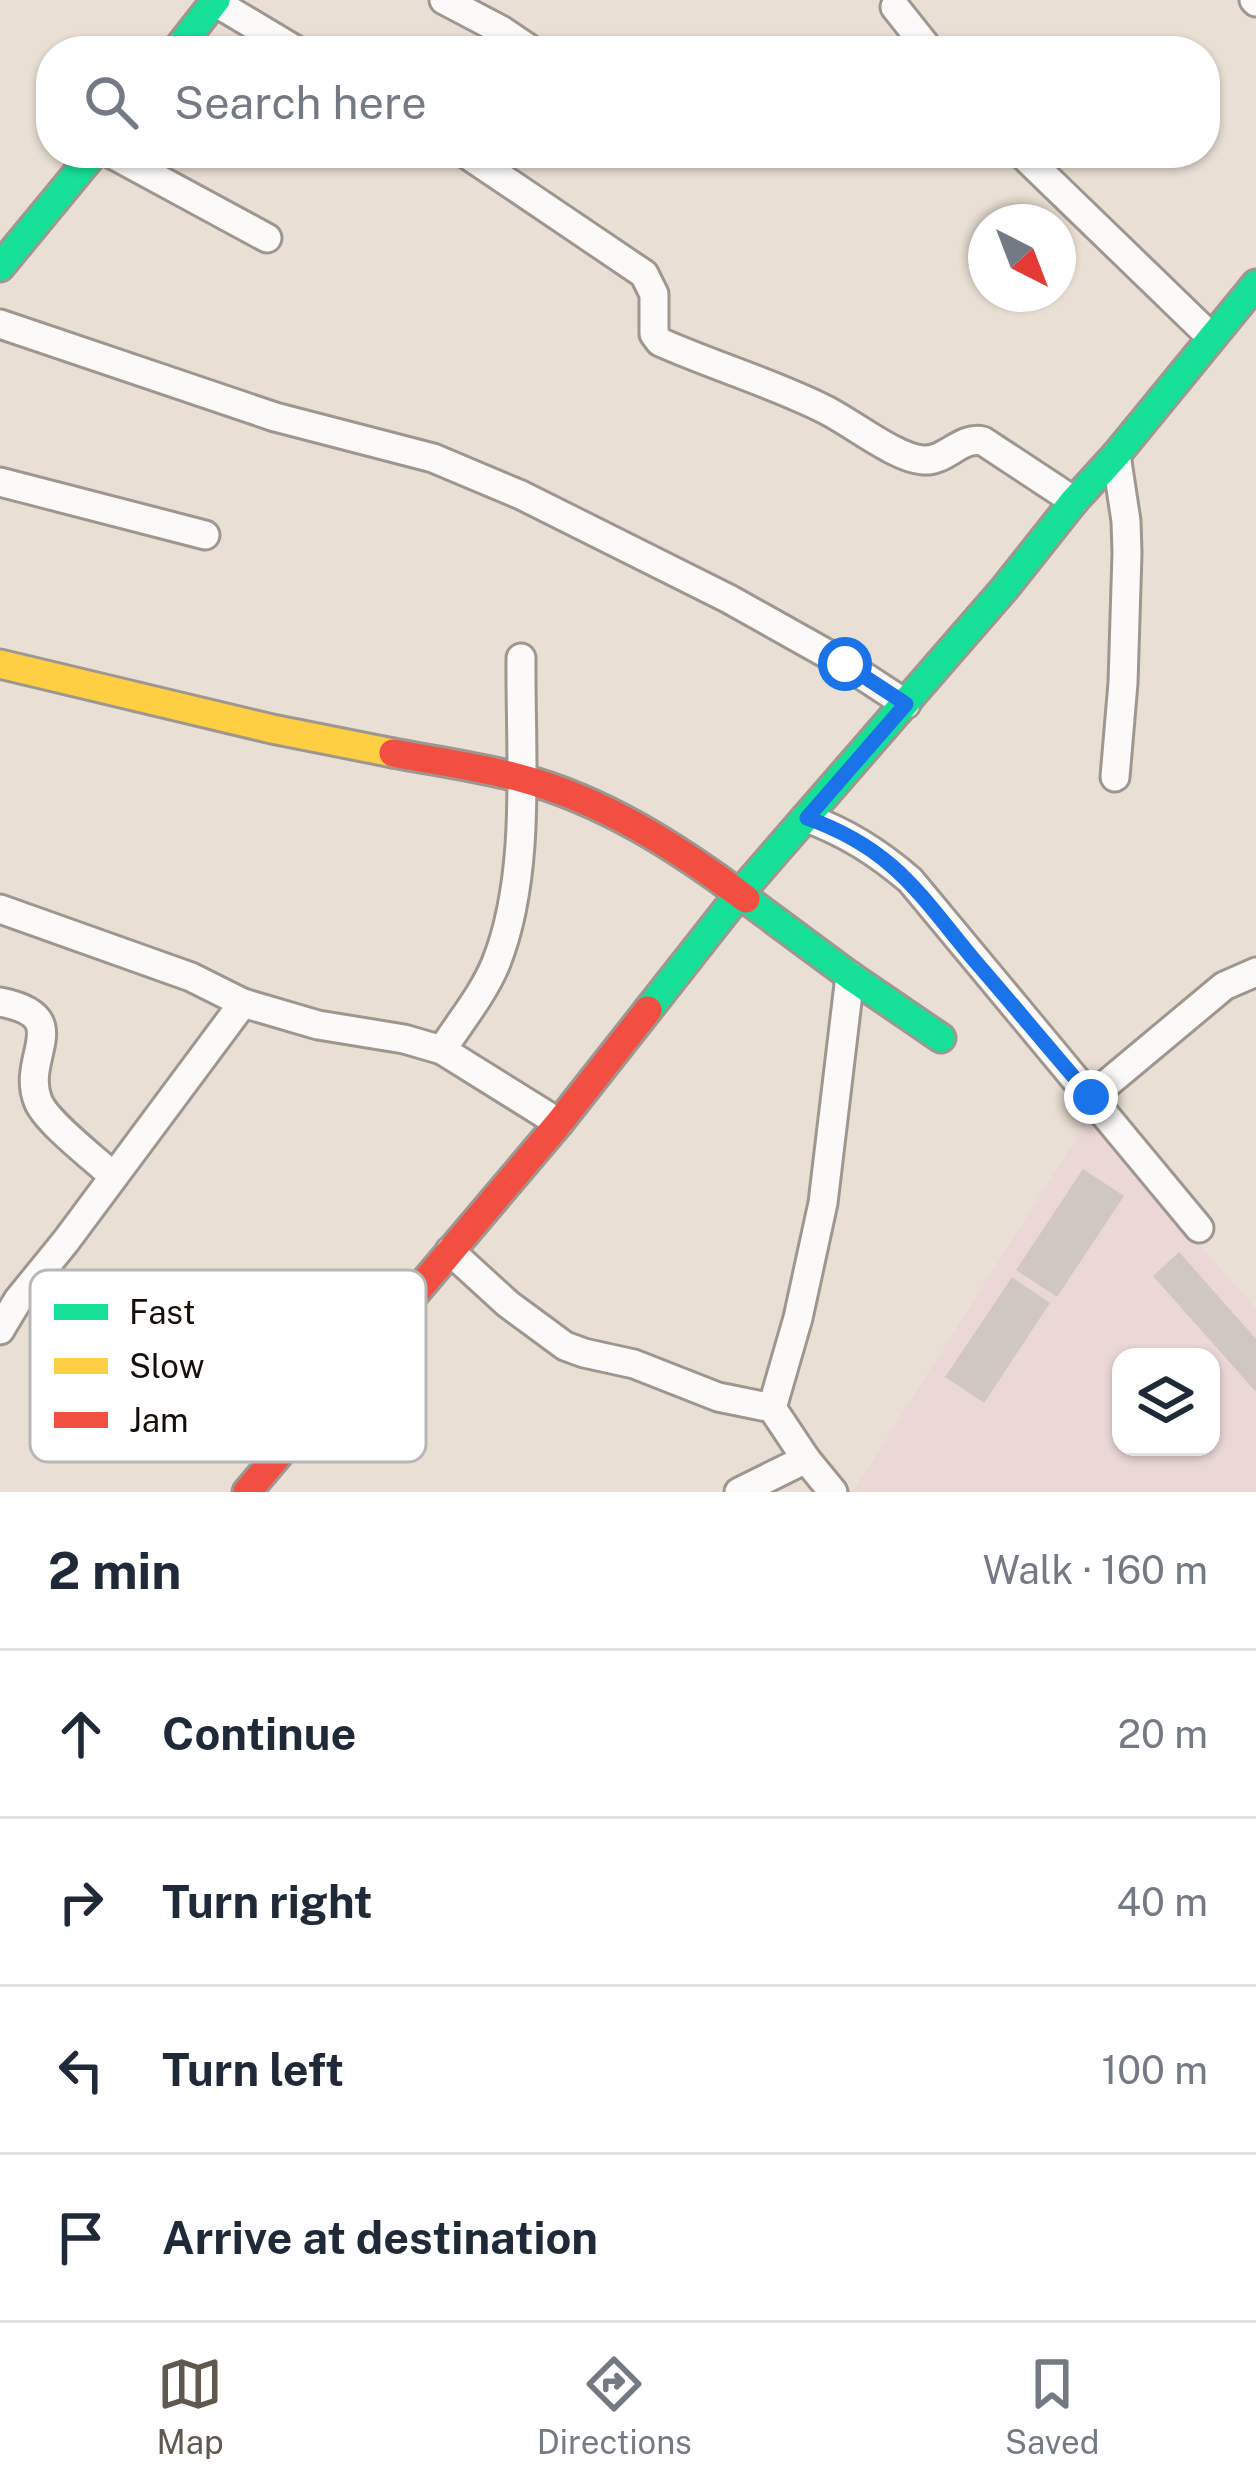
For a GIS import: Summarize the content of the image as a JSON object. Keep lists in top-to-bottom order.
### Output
{
  "legend": ["Fast", "Slow", "Jam"],
  "north": "bottom right",
  "page": {
    "search": "Search here",
    "heading": ["2 min", "Walk · 160 m"],
    "list": [
      ["Continue", "20 m"],
      ["Turn right", "40 m"],
      ["Turn left", "100 m"],
      "Arrive at destination"
    ],
    "nav": ["Map", "Directions", "Saved"]
  }
}
